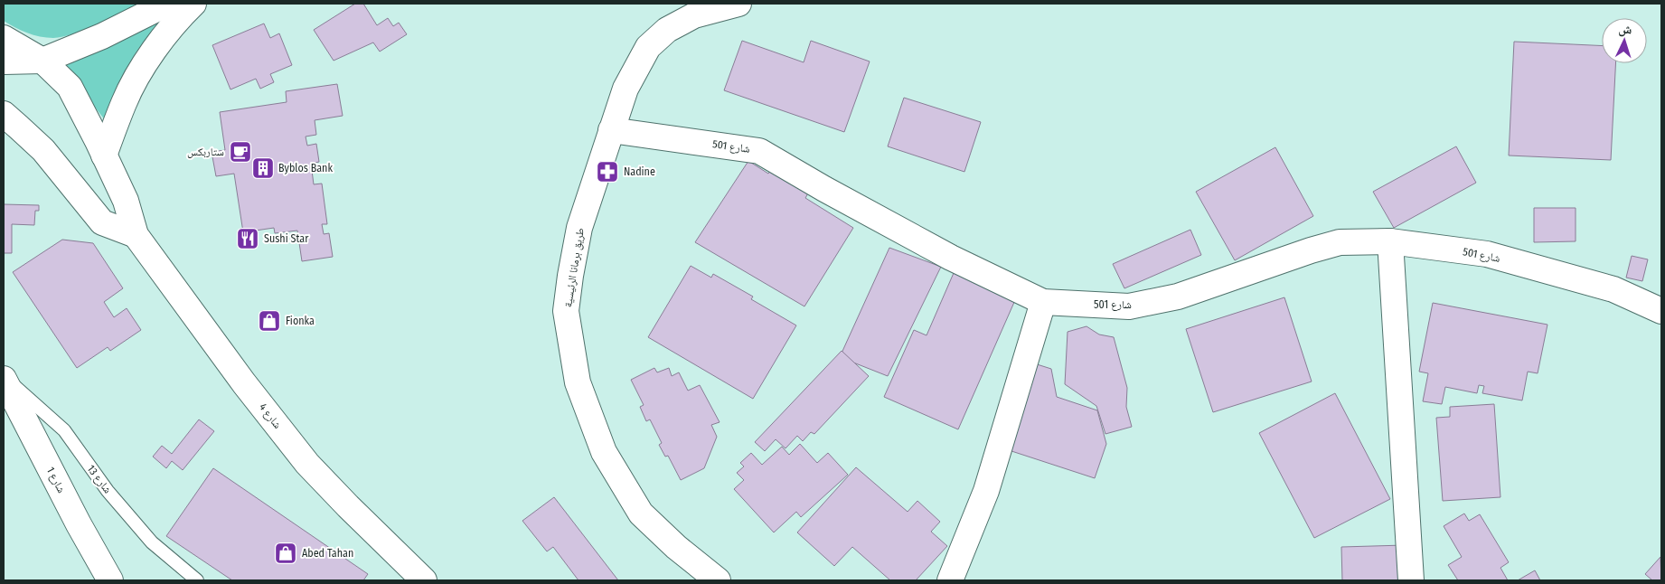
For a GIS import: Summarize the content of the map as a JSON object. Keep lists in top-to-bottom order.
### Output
{
  "streets": {
    "street": [
      "شارع 501",
      "طريق برمانا الرئيسية",
      "شارع 4",
      "شارع 1"
    ],
    "lane": ["شارع 13"]
  },
  "crossings": [
    ["شارع 501", "طريق برمانا الرئيسية"],
    ["شارع 13", "شارع 1"]
  ],
  "places": {
    "cafe": ["ستاربكس"],
    "building": ["Byblos Bank"],
    "pharmacy": ["Nadine"],
    "restaurant": ["Sushi Star"],
    "shop": ["Fionka", "Abed Tahan"]
  },
  "north": "top"
}
